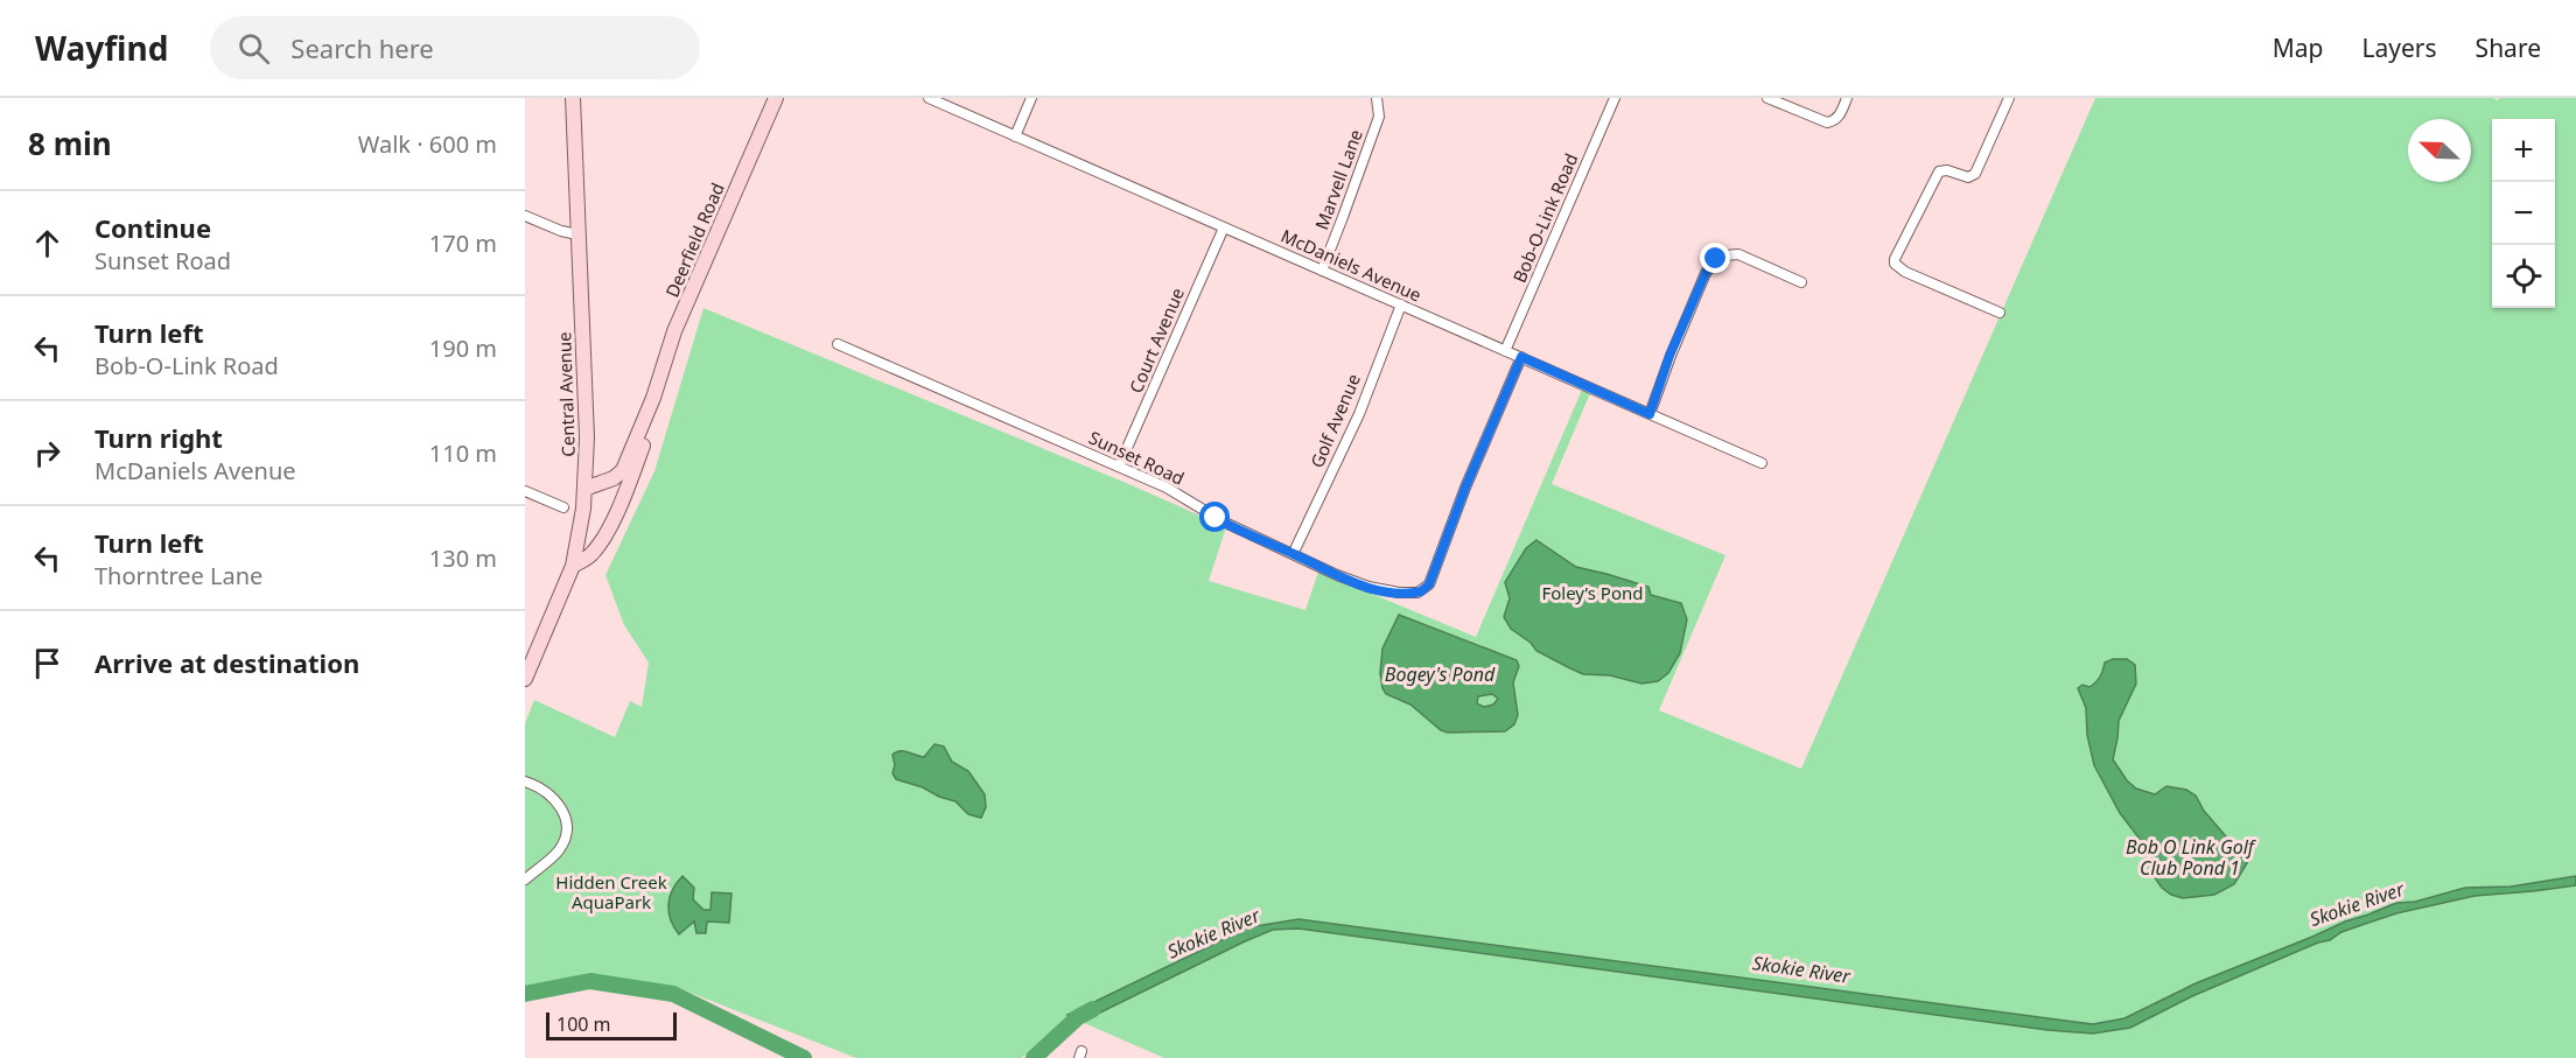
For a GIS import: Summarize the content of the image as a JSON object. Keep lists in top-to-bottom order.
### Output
{
  "streets": {
    "street": [
      "Marvell Lane",
      "Bob-O-Link Road",
      "Deerfield Road",
      "McDaniels Avenue",
      "Court Avenue",
      "Central Avenue",
      "Golf Avenue",
      "Sunset Road"
    ]
  },
  "crossings": [
    ["Marvell Lane", "McDaniels Avenue"],
    ["Bob-O-Link Road", "McDaniels Avenue"],
    ["Deerfield Road", "Central Avenue"],
    ["McDaniels Avenue", "Court Avenue"],
    ["McDaniels Avenue", "Golf Avenue"],
    ["McDaniels Avenue", "Sunset Road"],
    ["Court Avenue", "Sunset Road"]
  ],
  "water": ["Bogey's Pond", "Bob O Link Golf Club Pond 1", "Skokie River"],
  "parks": ["Foley’s Pond", "Hidden Creek AquaPark"],
  "scale_bar": "100 m",
  "north": "top left",
  "page": {
    "header": "Wayfind",
    "search": "Search here",
    "nav": ["Map", "Layers", "Share"],
    "heading": ["8 min", "Walk · 600 m"],
    "map_buttons": ["+", "−"],
    "list": [
      ["Continue", "Sunset Road", "170 m"],
      ["Turn left", "Bob-O-Link Road", "190 m"],
      ["Turn right", "McDaniels Avenue", "110 m"],
      ["Turn left", "Thorntree Lane", "130 m"],
      "Arrive at destination"
    ],
    "scale": "100 m"
  }
}
